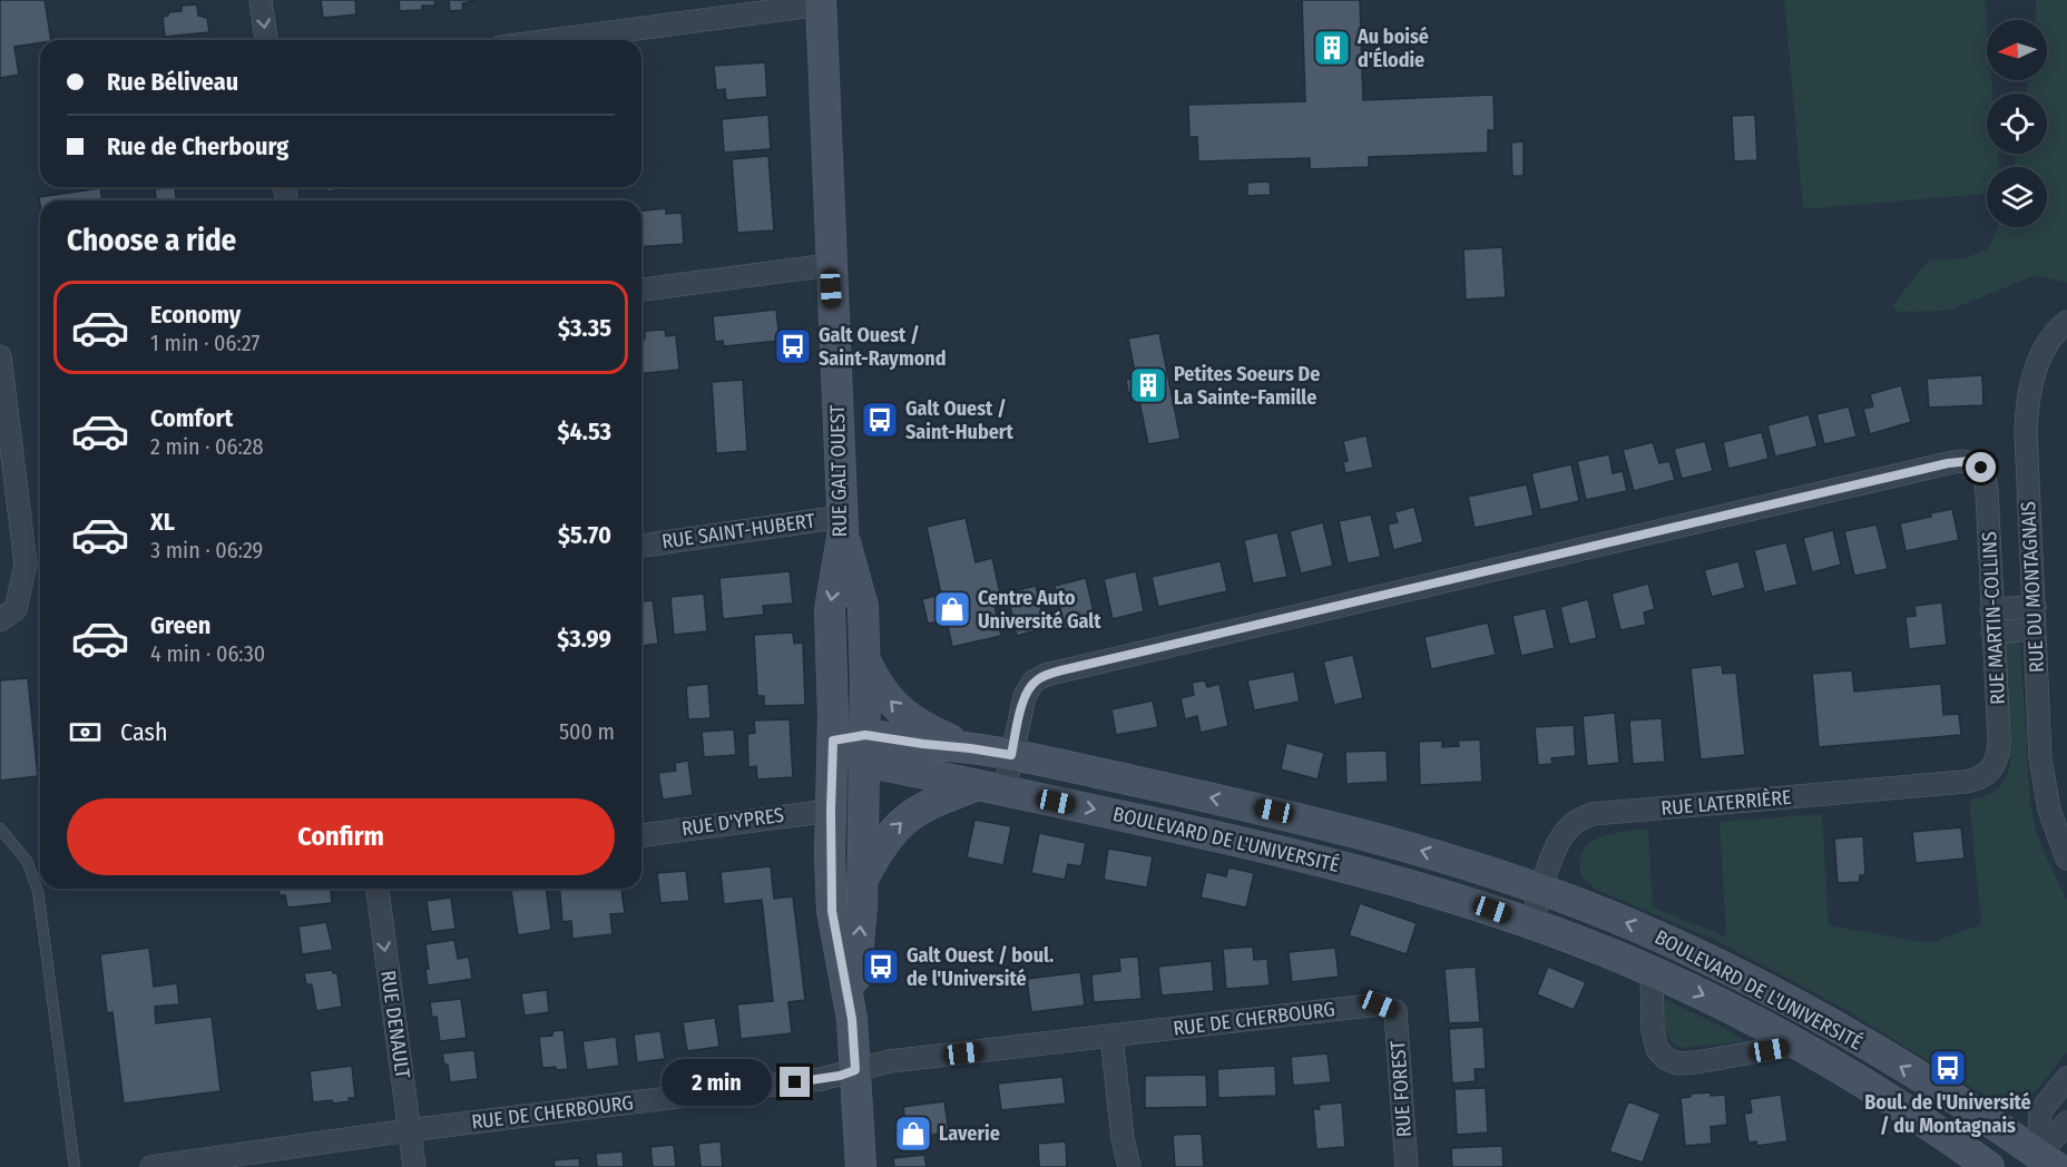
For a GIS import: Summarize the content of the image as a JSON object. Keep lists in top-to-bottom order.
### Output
{
  "streets": {
    "main road": ["RUE GALT OUEST", "BOULEVARD DE L'UNIVERSITÉ"],
    "street": [
      "RUE SAINT-HUBERT",
      "RUE DU MONTAGNAIS",
      "RUE MARTIN-COLLINS",
      "RUE LATERRIÈRE",
      "RUE D'YPRES",
      "RUE DE CHERBOURG",
      "RUE DENAULT",
      "RUE FOREST"
    ]
  },
  "crossings": [
    ["RUE GALT OUEST", "RUE SAINT-HUBERT"],
    ["RUE GALT OUEST", "RUE D'YPRES"],
    ["RUE GALT OUEST", "BOULEVARD DE L'UNIVERSITÉ"],
    ["RUE GALT OUEST", "RUE DE CHERBOURG"],
    ["RUE MARTIN-COLLINS", "RUE LATERRIÈRE"],
    ["RUE MARTIN-COLLINS", "BOULEVARD DE L'UNIVERSITÉ"],
    ["RUE LATERRIÈRE", "BOULEVARD DE L'UNIVERSITÉ"],
    ["RUE DE CHERBOURG", "RUE DENAULT"],
    ["RUE DE CHERBOURG", "RUE FOREST"]
  ],
  "one_way": ["RUE DENAULT"],
  "places": {
    "building": ["Au boisé d'Élodie", "Petites Soeurs De La Sainte-Famille"],
    "bus stop": [
      "Galt Ouest / Saint-Raymond",
      "Galt Ouest / Saint-Hubert",
      "Galt Ouest / boul. de l'Université",
      "Boul. de l'Université / du Montagnais"
    ],
    "shop": ["Centre Auto Université Galt", "Laverie"]
  },
  "north": "left",
  "page": {
    "banner": ["Rue Béliveau", "Rue de Cherbourg"],
    "heading": "Choose a ride",
    "list": [
      {
        "name": "Economy",
        "note": "1 min · 06:27",
        "value": "$3.35"
      },
      {
        "name": "Comfort",
        "note": "2 min · 06:28",
        "value": "$4.53"
      },
      {
        "name": "XL",
        "note": "3 min · 06:29",
        "value": "$5.70"
      },
      {
        "name": "Green",
        "note": "4 min · 06:30",
        "value": "$3.99"
      }
    ],
    "pay": ["Cash", "500 m"],
    "buttons": "Confirm",
    "bubble": "2 min"
  }
}
